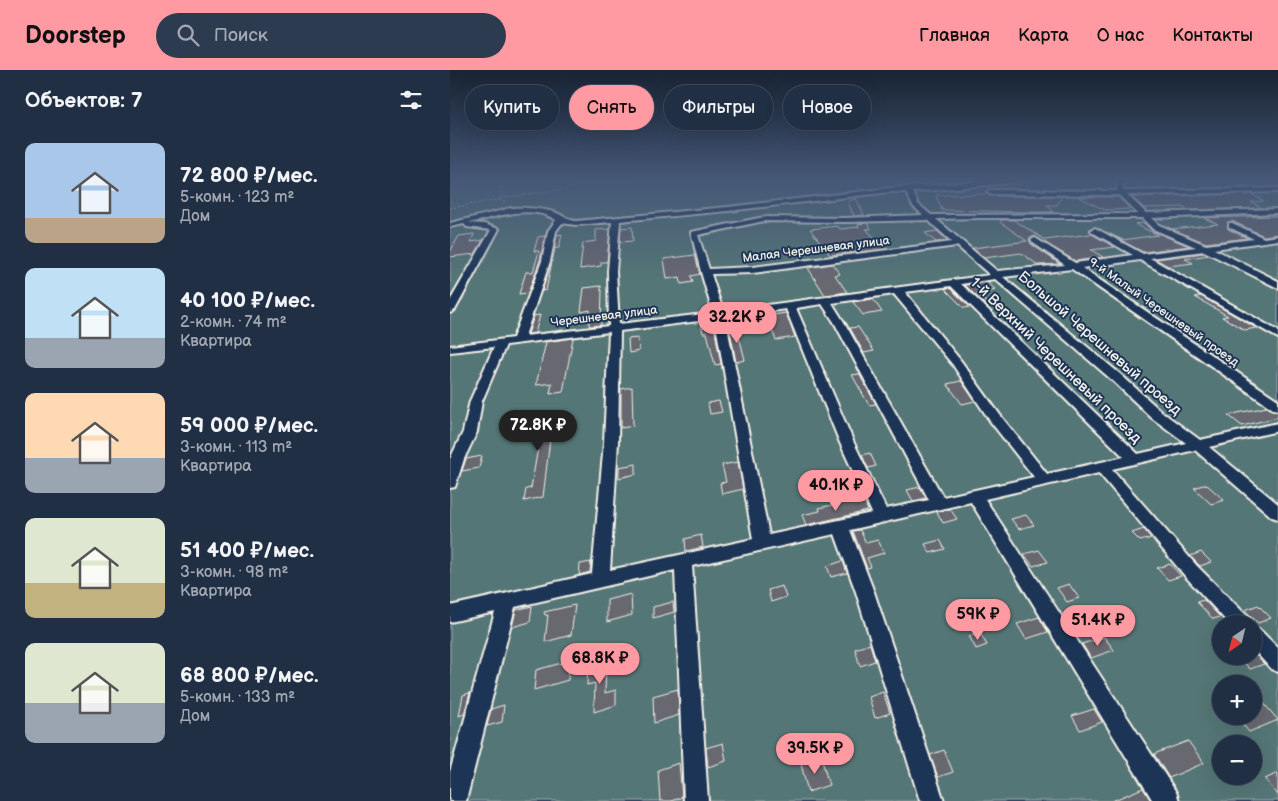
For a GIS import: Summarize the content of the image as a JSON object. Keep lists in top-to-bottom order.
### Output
{
  "streets": {
    "lane": [
      "Малая Черешневая улица",
      "9-й Малый Черешневый проезд",
      "Черешневая улица",
      "Большой Черешневый проезд",
      "1-й Верхний Черешневый проезд"
    ]
  },
  "crossings": [
    ["Малая Черешневая улица", "Большой Черешневый проезд"],
    ["9-й Малый Черешневый проезд", "Черешневая улица"],
    ["Черешневая улица", "Большой Черешневый проезд"],
    ["Черешневая улица", "1-й Верхний Черешневый проезд"]
  ],
  "north": "bottom left",
  "page": {
    "header": "Doorstep",
    "search": "Поиск",
    "nav": [
      "Главная",
      "Карта",
      "О нас",
      "Контакты"
    ],
    "heading": "Объектов: 7",
    "chip": [
      "Купить",
      "Снять",
      "Фильтры",
      "Новое"
    ],
    "list": [
      {
        "name": "72 800 ₽/мес.",
        "note": "5-комн. · 123 m² · Дом"
      },
      {
        "name": "40 100 ₽/мес.",
        "note": "2-комн. · 74 m² · Квартира"
      },
      {
        "name": "59 000 ₽/мес.",
        "note": "3-комн. · 113 m² · Квартира"
      },
      {
        "name": "51 400 ₽/мес.",
        "note": "3-комн. · 98 m² · Квартира"
      },
      {
        "name": "68 800 ₽/мес.",
        "note": "5-комн. · 133 m² · Дом"
      }
    ],
    "price": [
      "32.2K ₽",
      "72.8K ₽",
      "40.1K ₽",
      "59K ₽",
      "51.4K ₽",
      "68.8K ₽",
      "39.5K ₽"
    ],
    "map_buttons": ["+", "−"]
  }
}
